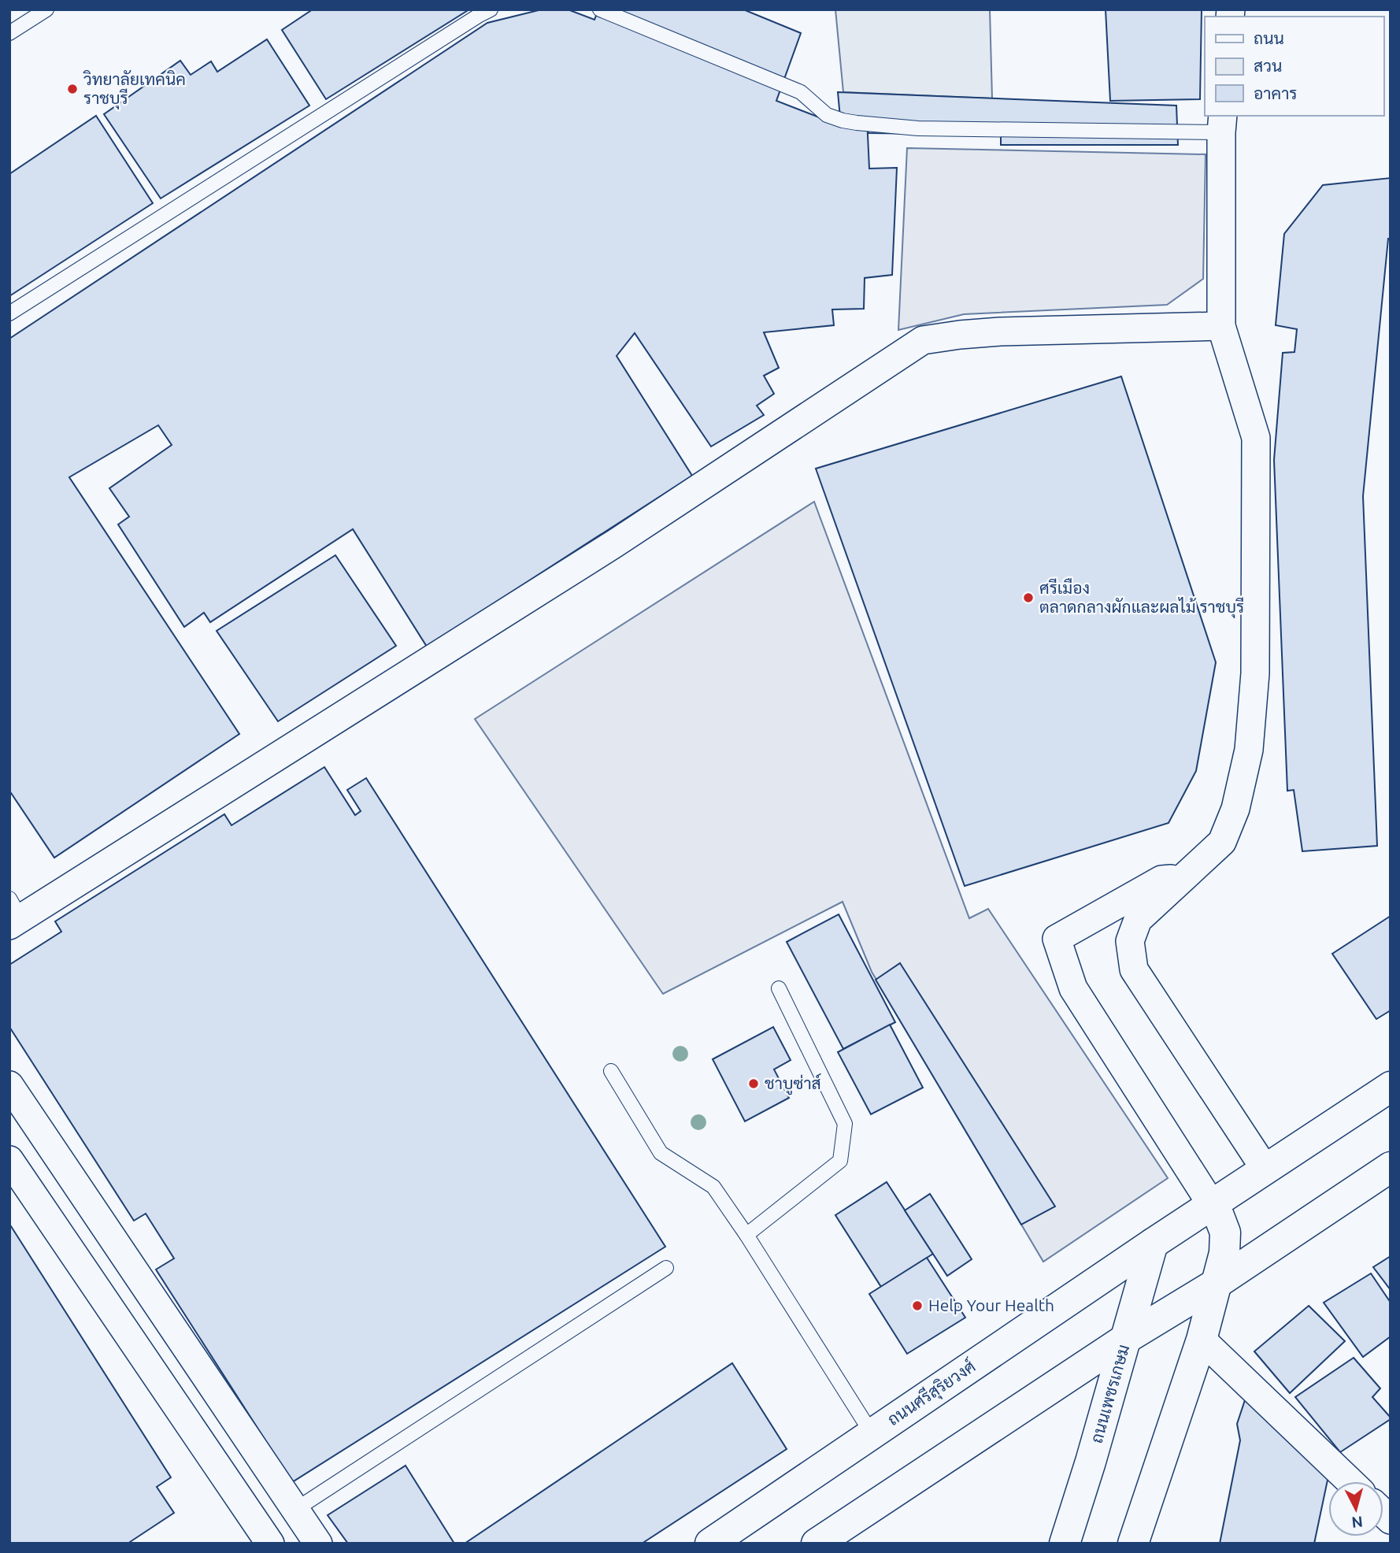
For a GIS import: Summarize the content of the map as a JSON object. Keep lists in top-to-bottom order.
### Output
{
  "streets": {
    "main road": ["ถนนศรีสุริยวงศ์", "ถนนเพชรเกษม"]
  },
  "crossings": [
    ["ถนนศรีสุริยวงศ์", "ถนนเพชรเกษม"]
  ],
  "places": [
    "วิทยาลัยเทคนิค ราชบุรี",
    "ศรีเมือง ตลาดกลางผักและผลไม้ ราชบุรี",
    "ชาบูซ่าส์",
    "Help Your Health"
  ],
  "legend": ["ถนน", "สวน", "อาคาร"],
  "north": "bottom"
}
